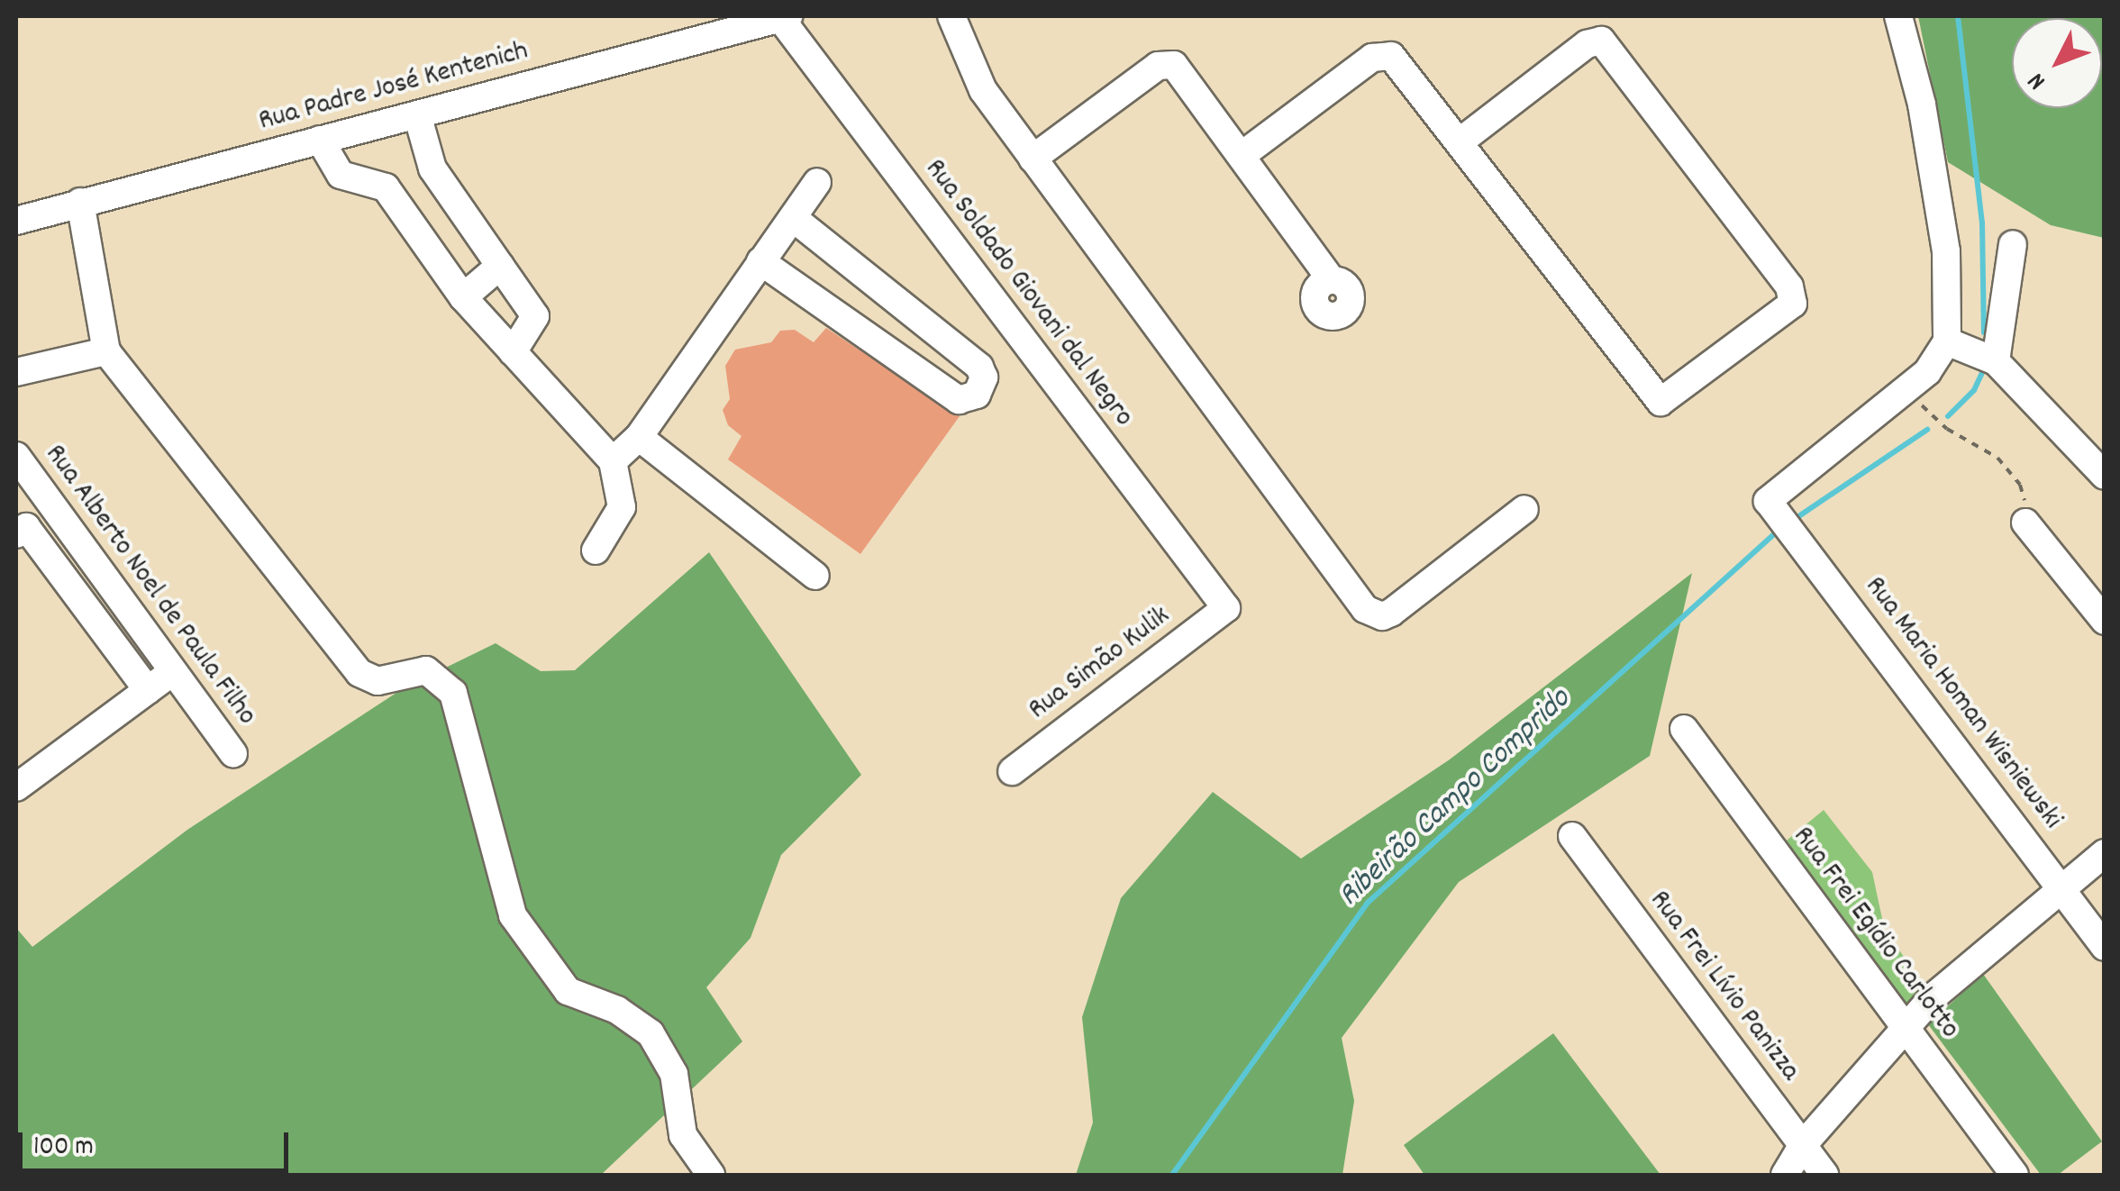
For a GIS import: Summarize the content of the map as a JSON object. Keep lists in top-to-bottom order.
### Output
{
  "streets": {
    "street": [
      "Rua Padre José Kentenich",
      "Rua Soldado Giovani dal Negro",
      "Rua Alberto Noel de Paula Filho",
      "Rua Simão Kulik",
      "Rua Maria Homan Wisniewski",
      "Rua Frei Egídio Carlotto",
      "Rua Frei Lívio Panizza"
    ]
  },
  "crossings": [
    ["Rua Padre José Kentenich", "Rua Soldado Giovani dal Negro"],
    ["Rua Soldado Giovani dal Negro", "Rua Simão Kulik"]
  ],
  "water": ["Ribeirão Campo Comprido"],
  "scale_bar": "100 m",
  "north": "bottom left"
}
